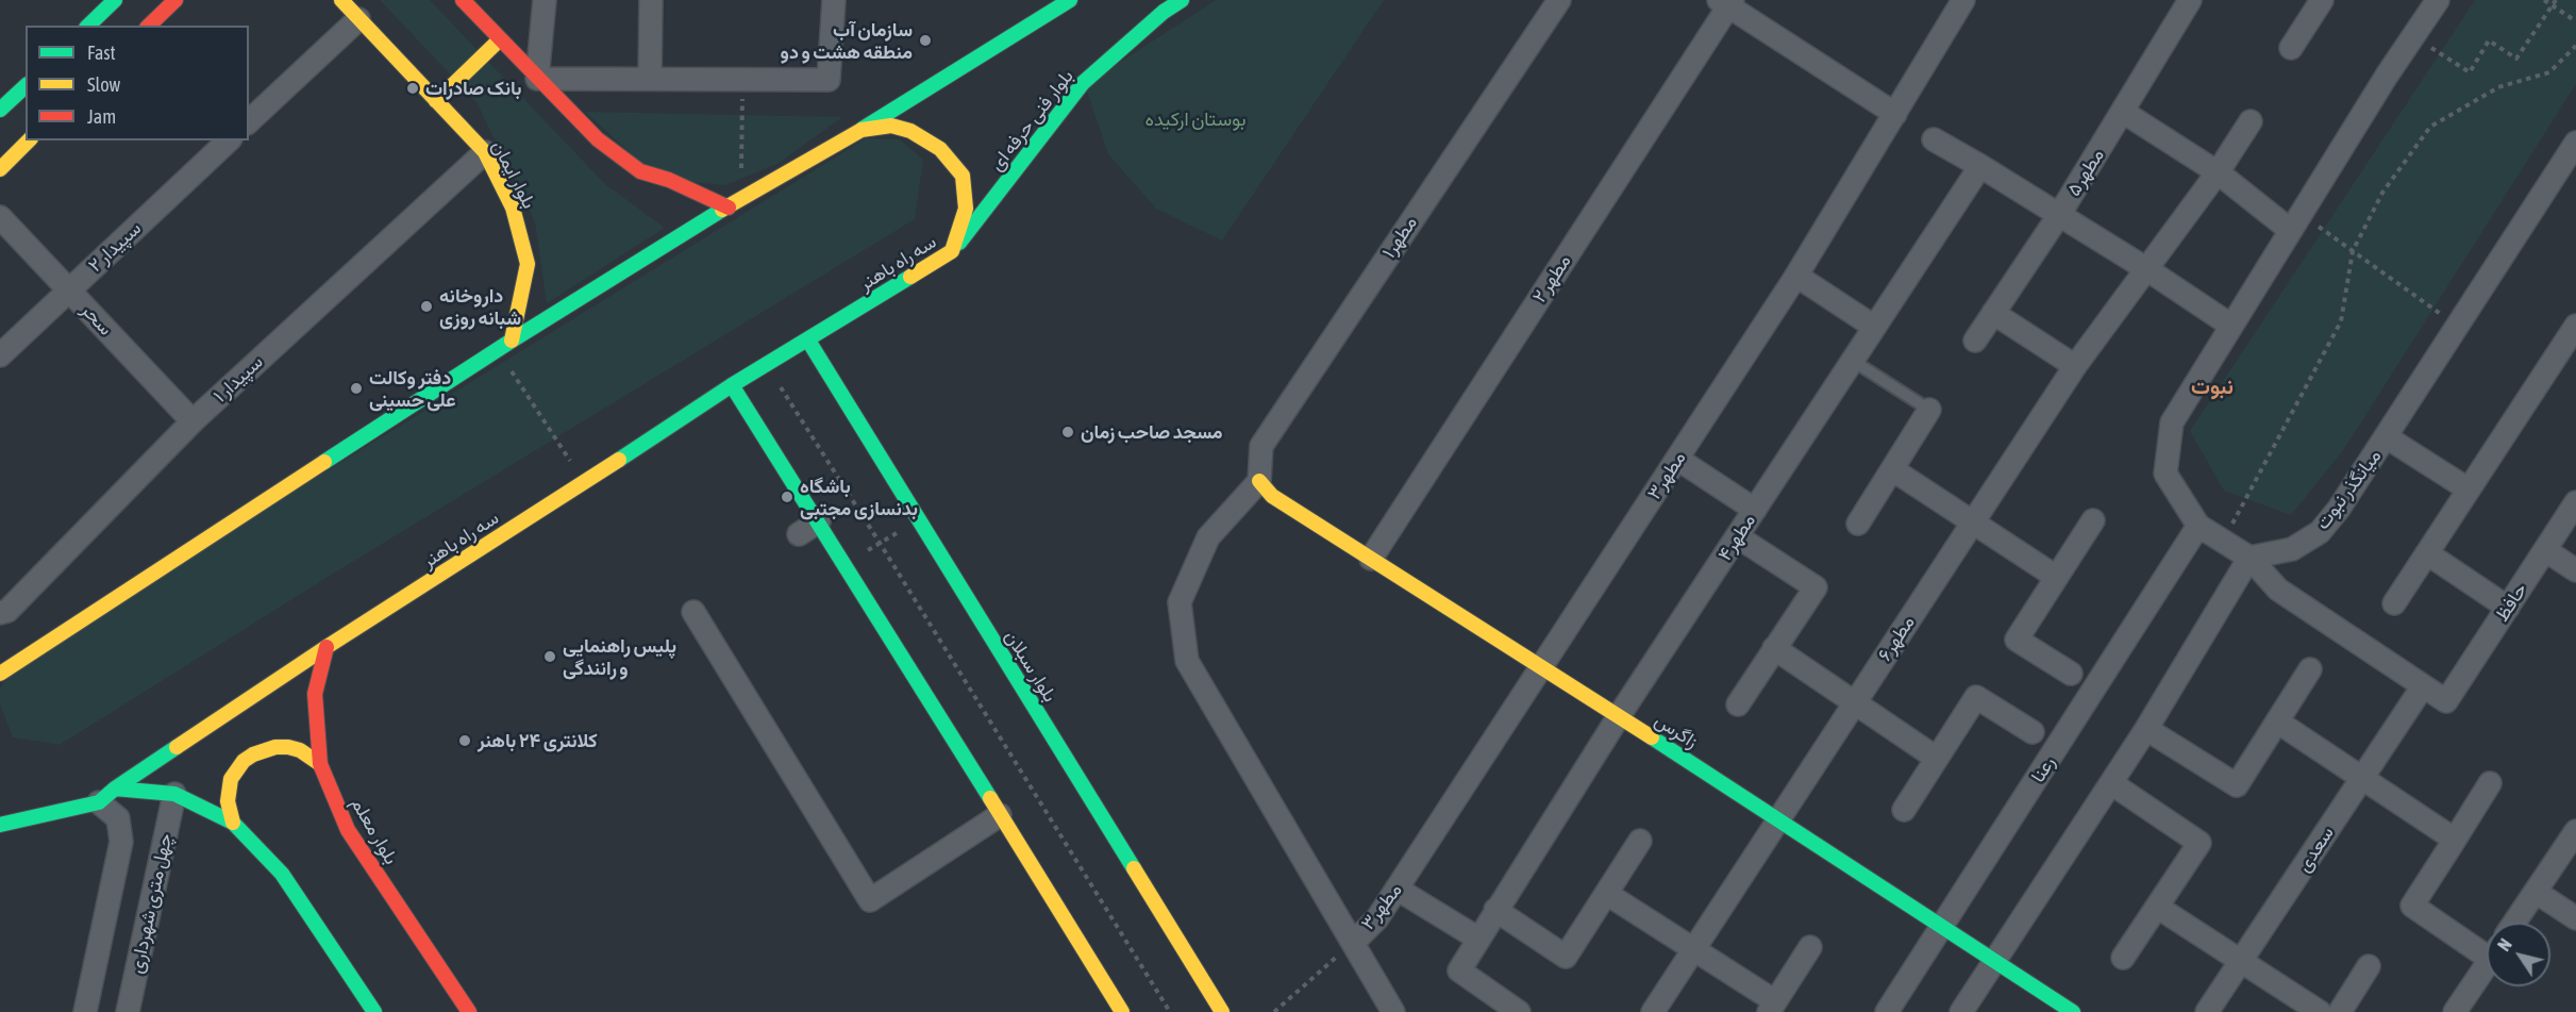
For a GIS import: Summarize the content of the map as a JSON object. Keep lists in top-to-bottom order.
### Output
{
  "streets": {
    "main road": [
      "بلوار فنی حرفه ای",
      "بلوار ایمان",
      "سه راه باهنر",
      "بلوار سبلان",
      "زاگرس",
      "بلوار معلم"
    ],
    "street": [
      "مطهر۵",
      "مطهر۱",
      "سپیدار ۲",
      "مطهر ۲",
      "سحر",
      "سپیدار ۱",
      "مطهر۳",
      "میانگذر نبوت",
      "مطهر۴",
      "حافظ",
      "مطهر۶",
      "رعنا",
      "سعدی",
      "چهل متری شهرداری"
    ]
  },
  "crossings": [
    ["بلوار فنی حرفه ای", "سه راه باهنر"],
    ["بلوار ایمان", "سه راه باهنر"],
    ["بلوار ایمان", "سپیدار ۱"],
    ["مطهر۱", "زاگرس"],
    ["سپیدار ۲", "سحر"],
    ["سه راه باهنر", "بلوار سبلان"],
    ["سه راه باهنر", "بلوار معلم"],
    ["مطهر ۲", "زاگرس"],
    ["سحر", "سپیدار ۱"],
    ["مطهر۳", "زاگرس"],
    ["مطهر۴", "زاگرس"],
    ["حافظ", "سعدی"],
    ["مطهر۶", "زاگرس"],
    ["زاگرس", "رعنا"]
  ],
  "districts": ["نبوت"],
  "parks": ["بوستان ارکیده"],
  "places": [
    "سازمان آب منطقه هشت و دو",
    "بانک صادرات",
    "داروخانه شبانه روزی",
    "دفتر وکالت علی حسینی",
    "مسجد صاحب زمان",
    "باشگاه بدنسازی مجتبی",
    "پلیس راهنمایی و رانندگی",
    "کلانتری ۲۴ باهنر"
  ],
  "legend": ["Fast", "Slow", "Jam"],
  "north": "top left"
}
